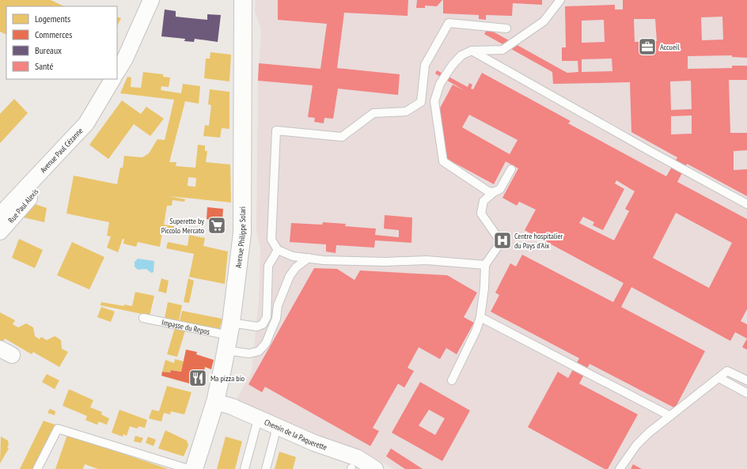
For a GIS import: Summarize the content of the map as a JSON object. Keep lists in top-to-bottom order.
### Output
{
  "streets": {
    "main road": ["Avenue Philippe Solari"],
    "street": ["Avenue Paul Cézanne", "Rue Paul Alexis", "Chemin de la Paquerette"],
    "lane": ["Impasse du Repos"]
  },
  "crossings": [
    ["Avenue Paul Cézanne", "Rue Paul Alexis"],
    ["Avenue Philippe Solari", "Impasse du Repos"],
    ["Avenue Philippe Solari", "Chemin de la Paquerette"]
  ],
  "places": {
    "office": ["Accueil"],
    "supermarket": ["Superette by Piccolo Mercato"],
    "hospital": ["Centre hospitalier du Pays d'Aix"],
    "restaurant": ["Ma pizza bio"]
  },
  "legend": [
    "Logements",
    "Commerces",
    "Bureaux",
    "Santé"
  ]
}
